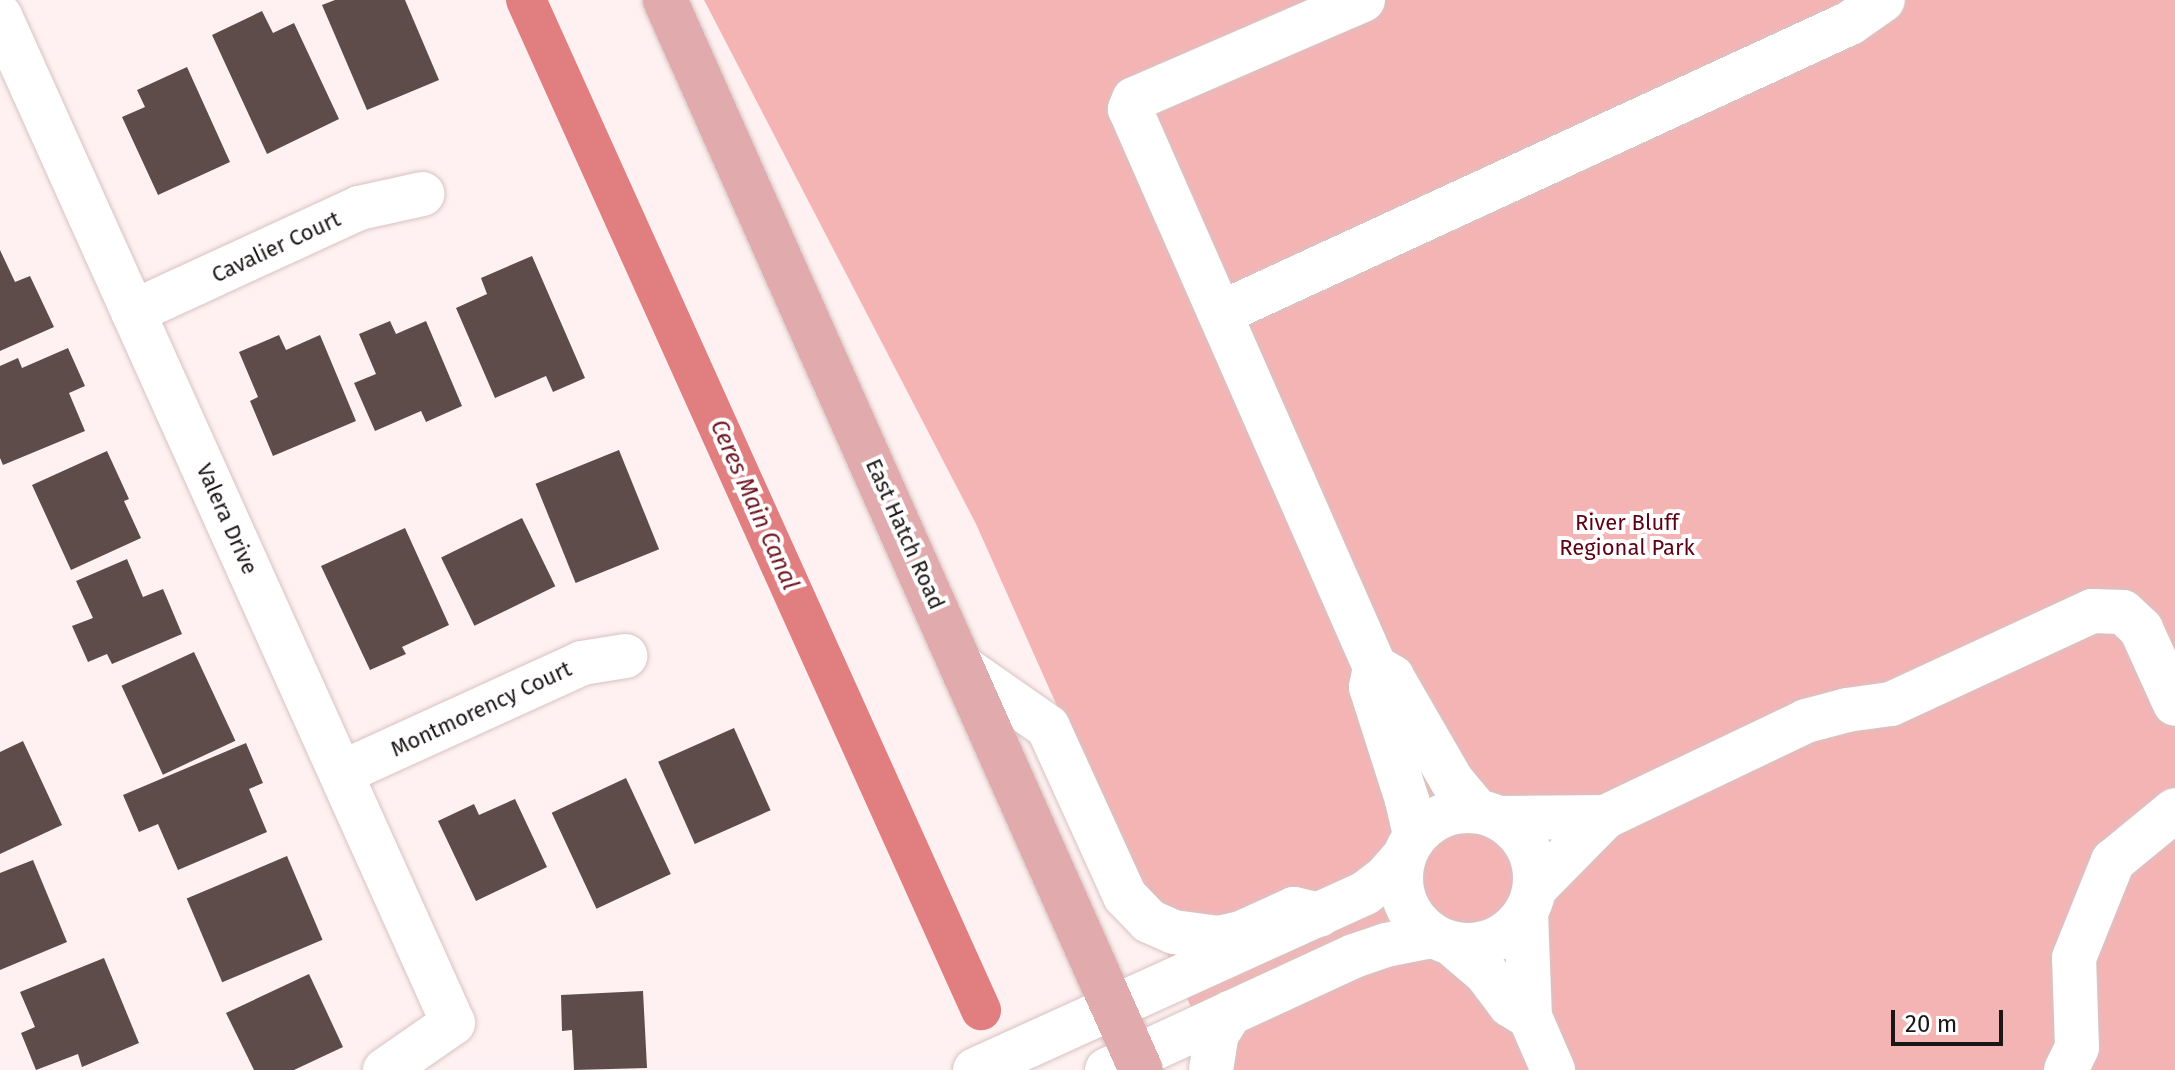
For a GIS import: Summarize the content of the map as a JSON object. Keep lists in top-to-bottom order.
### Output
{
  "streets": {
    "main road": ["East Hatch Road"],
    "street": ["Cavalier Court", "Valera Drive", "Montmorency Court"]
  },
  "crossings": [
    ["Cavalier Court", "Valera Drive"],
    ["Valera Drive", "Montmorency Court"]
  ],
  "water": ["Ceres Main Canal"],
  "parks": ["River Bluff Regional Park"],
  "scale_bar": "20 m"
}
